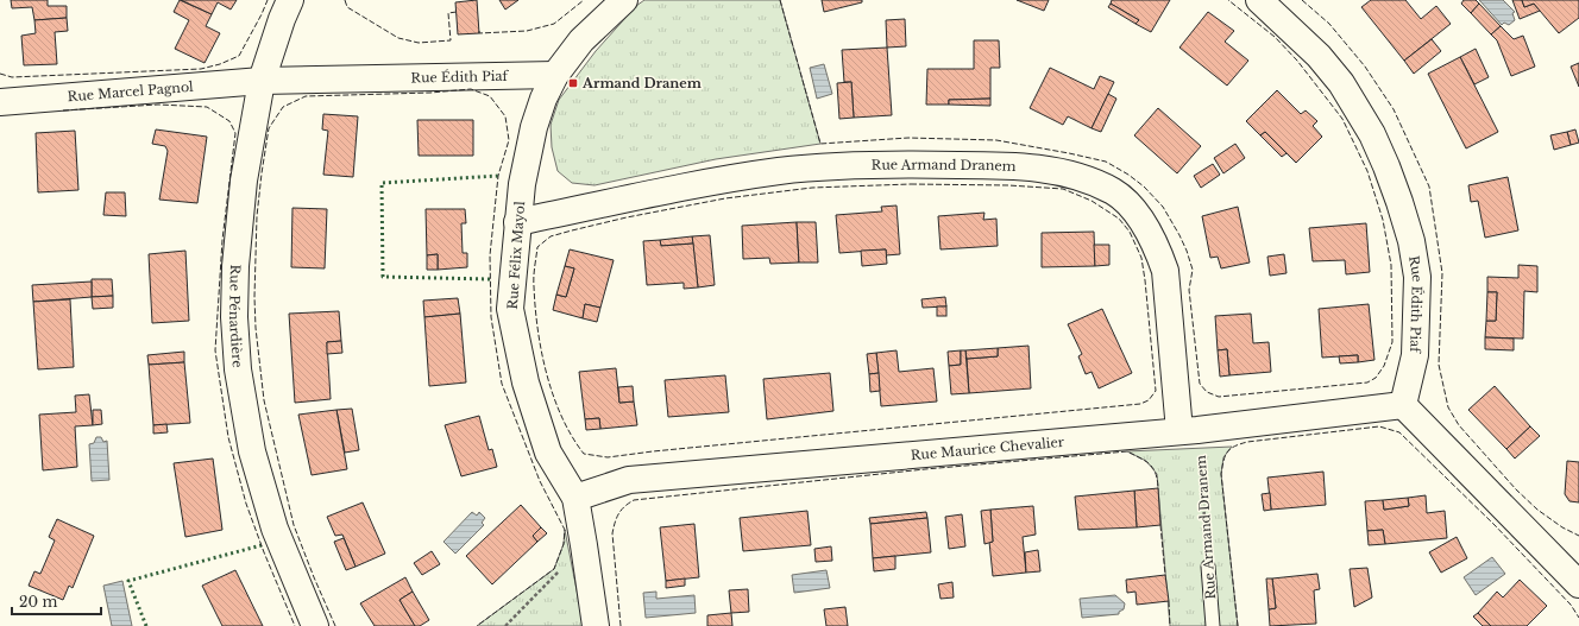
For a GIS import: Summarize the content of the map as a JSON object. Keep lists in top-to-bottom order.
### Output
{
  "streets": {
    "street": [
      "Rue Édith Piaf",
      "Rue Marcel Pagnol",
      "Rue Armand Dranem",
      "Rue Félix Mayol",
      "Rue Pénardière",
      "Rue Maurice Chevalier"
    ]
  },
  "crossings": [
    ["Rue Édith Piaf", "Rue Marcel Pagnol"],
    ["Rue Édith Piaf", "Rue Félix Mayol"],
    ["Rue Édith Piaf", "Rue Pénardière"],
    ["Rue Édith Piaf", "Rue Maurice Chevalier"],
    ["Rue Marcel Pagnol", "Rue Pénardière"],
    ["Rue Armand Dranem", "Rue Félix Mayol"],
    ["Rue Armand Dranem", "Rue Maurice Chevalier"],
    ["Rue Félix Mayol", "Rue Maurice Chevalier"]
  ],
  "places": {
    "transit": ["Armand Dranem"]
  },
  "scale_bar": "20 m"
}
